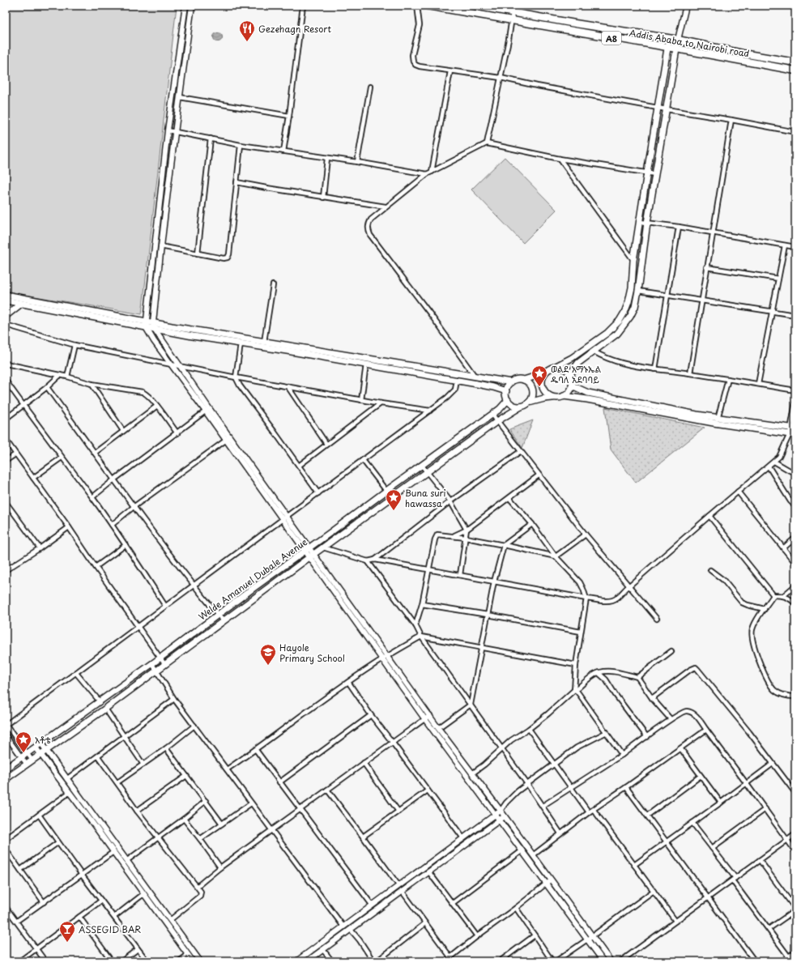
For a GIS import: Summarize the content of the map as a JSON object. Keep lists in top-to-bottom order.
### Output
{
  "streets": {
    "highway": ["A8", "Addis Ababa to Nairobi road"],
    "main road": ["Welde Amanuel Dubale Avenue"]
  },
  "places": {
    "restaurant": ["Gezehagn Resort"],
    "place": ["ወልደ አማኑኤል ዱባለ አደባባይ", "Buna suri hawassa", "አቶቴ"],
    "school or university": ["Hayole Primary School"],
    "bar": ["ASSEGID BAR"]
  }
}
